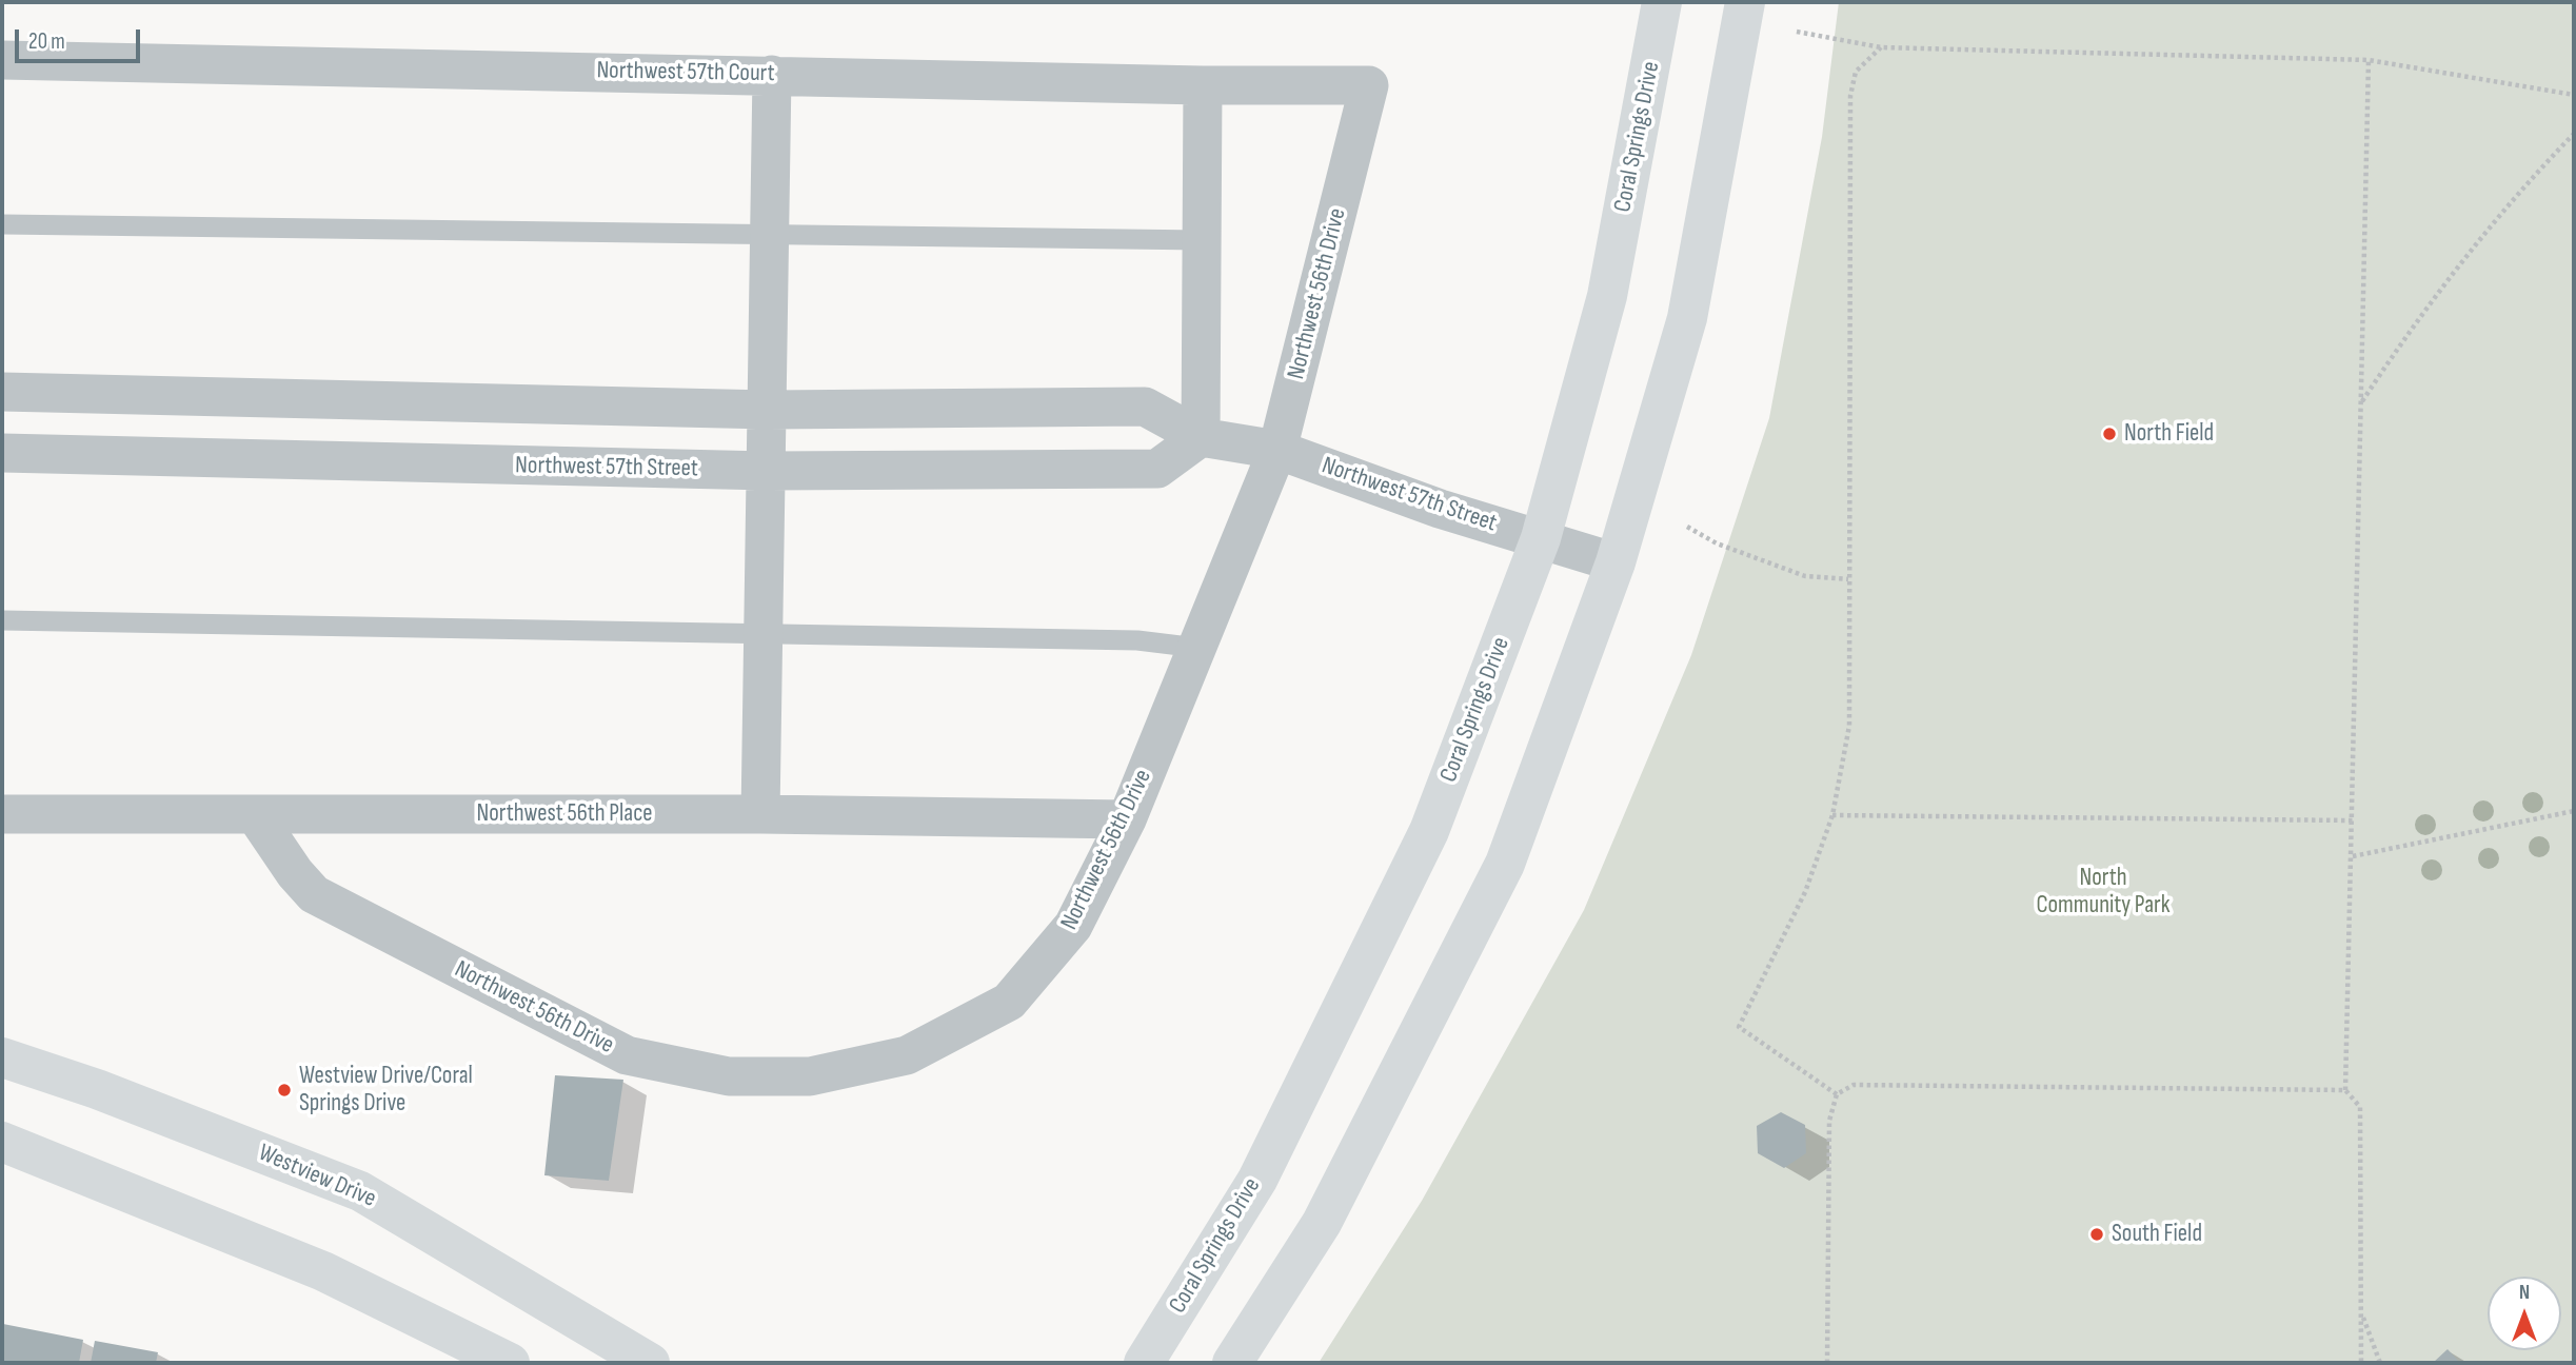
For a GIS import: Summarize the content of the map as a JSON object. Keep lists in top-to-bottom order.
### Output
{
  "streets": {
    "main road": ["Coral Springs Drive", "Westview Drive"],
    "street": [
      "Northwest 57th Court",
      "Northwest 56th Drive",
      "Northwest 57th Street",
      "Northwest 56th Place"
    ]
  },
  "crossings": [
    ["Northwest 57th Court", "Northwest 56th Drive"],
    ["Coral Springs Drive", "Northwest 57th Street"],
    ["Northwest 56th Drive", "Northwest 57th Street"],
    ["Northwest 56th Drive", "Northwest 56th Place"]
  ],
  "parks": ["North Community Park"],
  "places": ["North Field", "Westview Drive/Coral Springs Drive", "South Field"],
  "scale_bar": "20 m",
  "north": "top"
}
